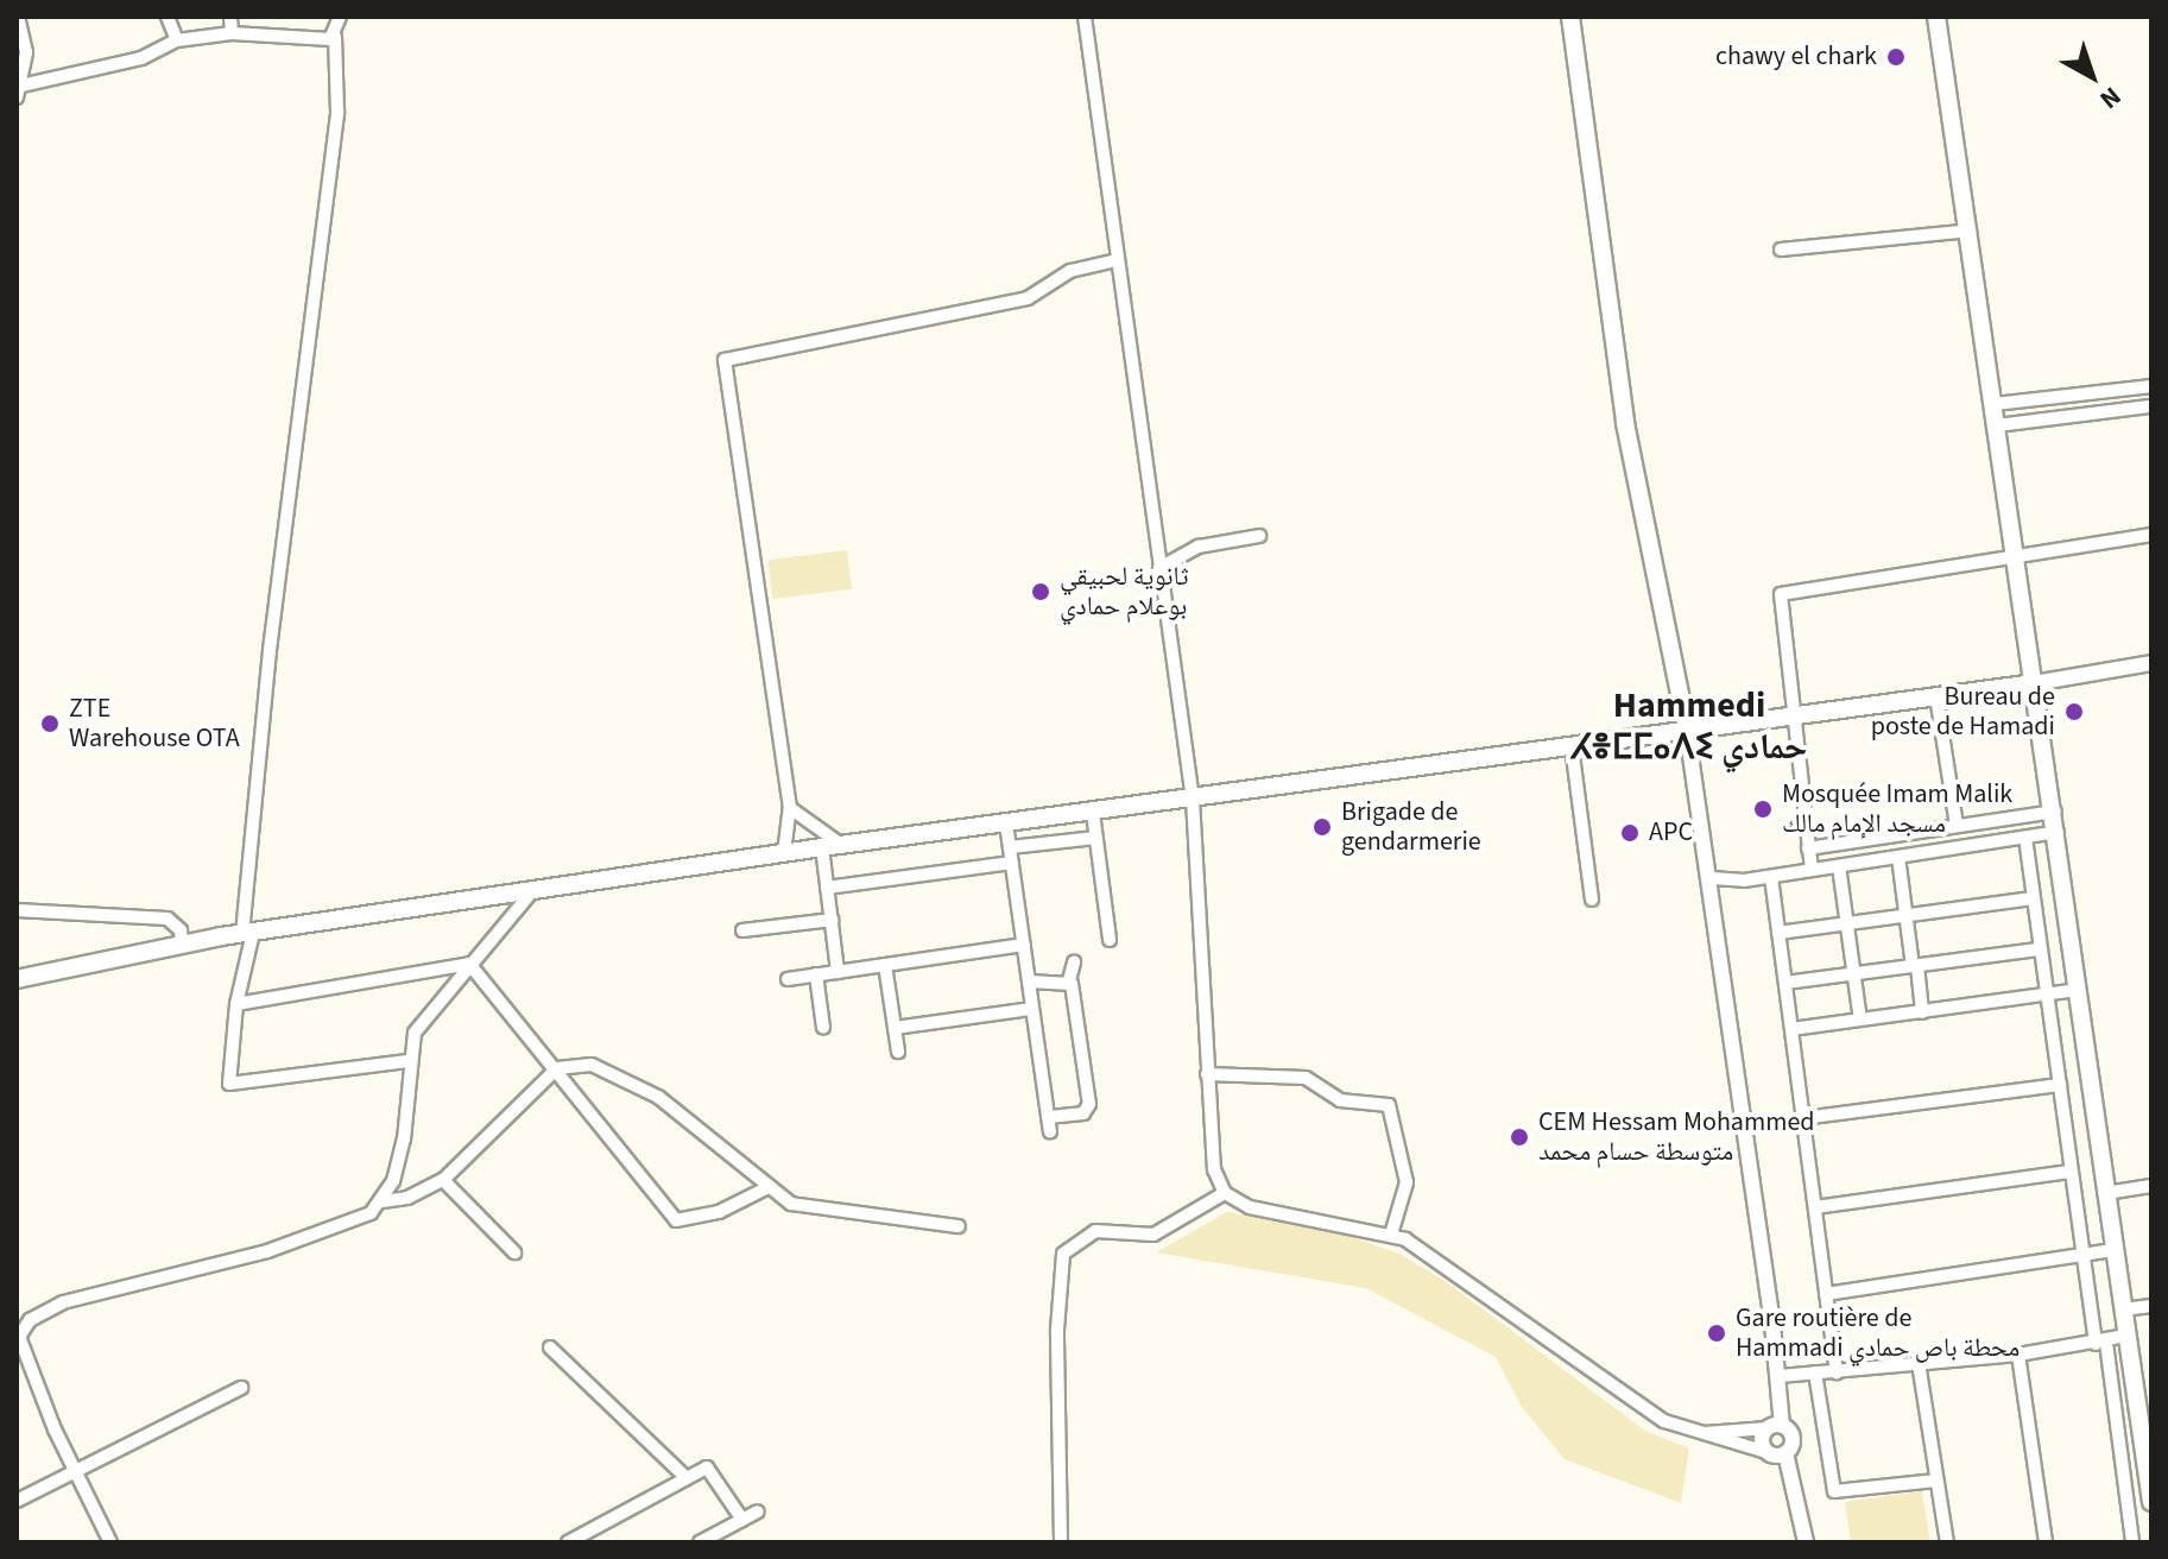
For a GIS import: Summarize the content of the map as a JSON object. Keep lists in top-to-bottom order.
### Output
{
  "districts": ["Hammedi ⵃⴻⵎⵎⴰⴷⵉ حمادي"],
  "places": [
    "chawy el chark",
    "ثانوية لحبيقي بوعلام حمادي",
    "Bureau de poste de Hamadi",
    "ZTE Warehouse OTA",
    "Mosquée Imam Malik مسجد الإمام مالك",
    "Brigade de gendarmerie",
    "APC",
    "CEM Hessam Mohammed متوسطة حسام محمد",
    "Gare routière de Hammadi محطة باص حمادي"
  ],
  "north": "bottom right"
}
